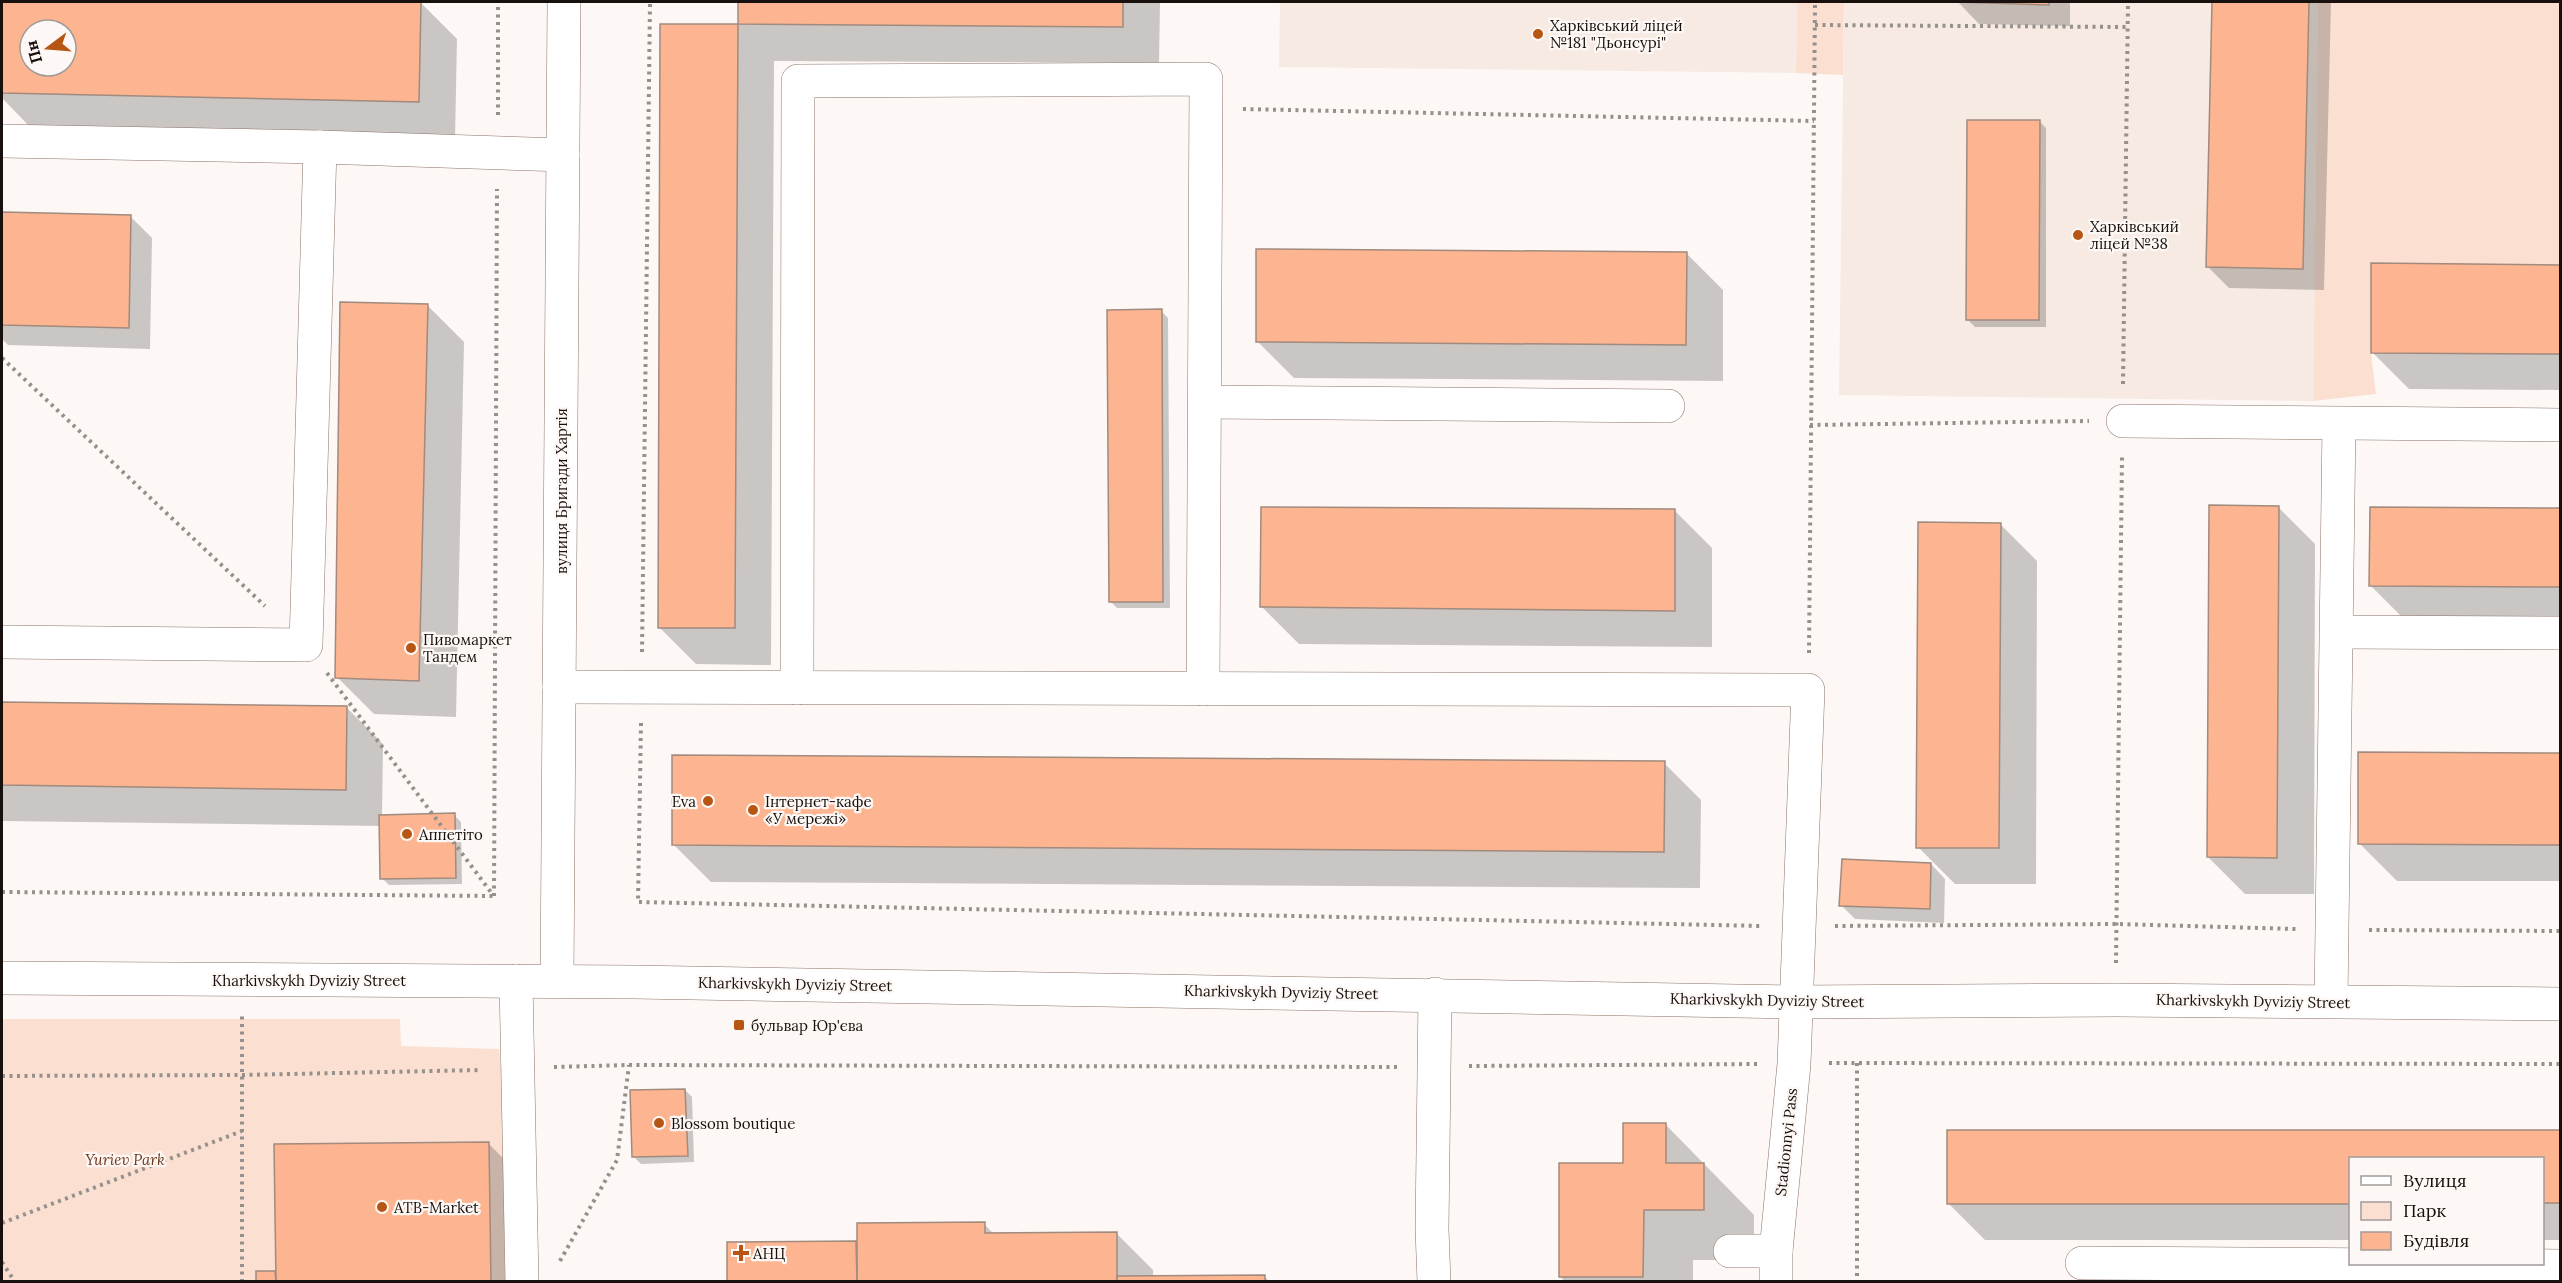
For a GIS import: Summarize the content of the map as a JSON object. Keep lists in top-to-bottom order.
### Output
{
  "streets": {
    "street": ["вулиця Бригади Хартія", "Kharkivskykh Dyviziy Street", "Stadionnyi Pass"]
  },
  "crossings": [
    ["вулиця Бригади Хартія", "Kharkivskykh Dyviziy Street"],
    ["Kharkivskykh Dyviziy Street", "Stadionnyi Pass"]
  ],
  "parks": ["Yuriev Park"],
  "places": {
    "other": [
      "Харківський ліцей №181 \"Дьонсурі\"",
      "Харківський ліцей №38",
      "Пивомаркет Тандем",
      "Eva",
      "Інтернет-кафе «У мережі»",
      "Аппетіто",
      "Blossom boutique",
      "ATB-Market"
    ],
    "transit": ["бульвар Юр'єва"],
    "health": ["АНЦ"]
  },
  "legend": ["Вулиця", "Парк", "Будівля"],
  "north": "left"
}
